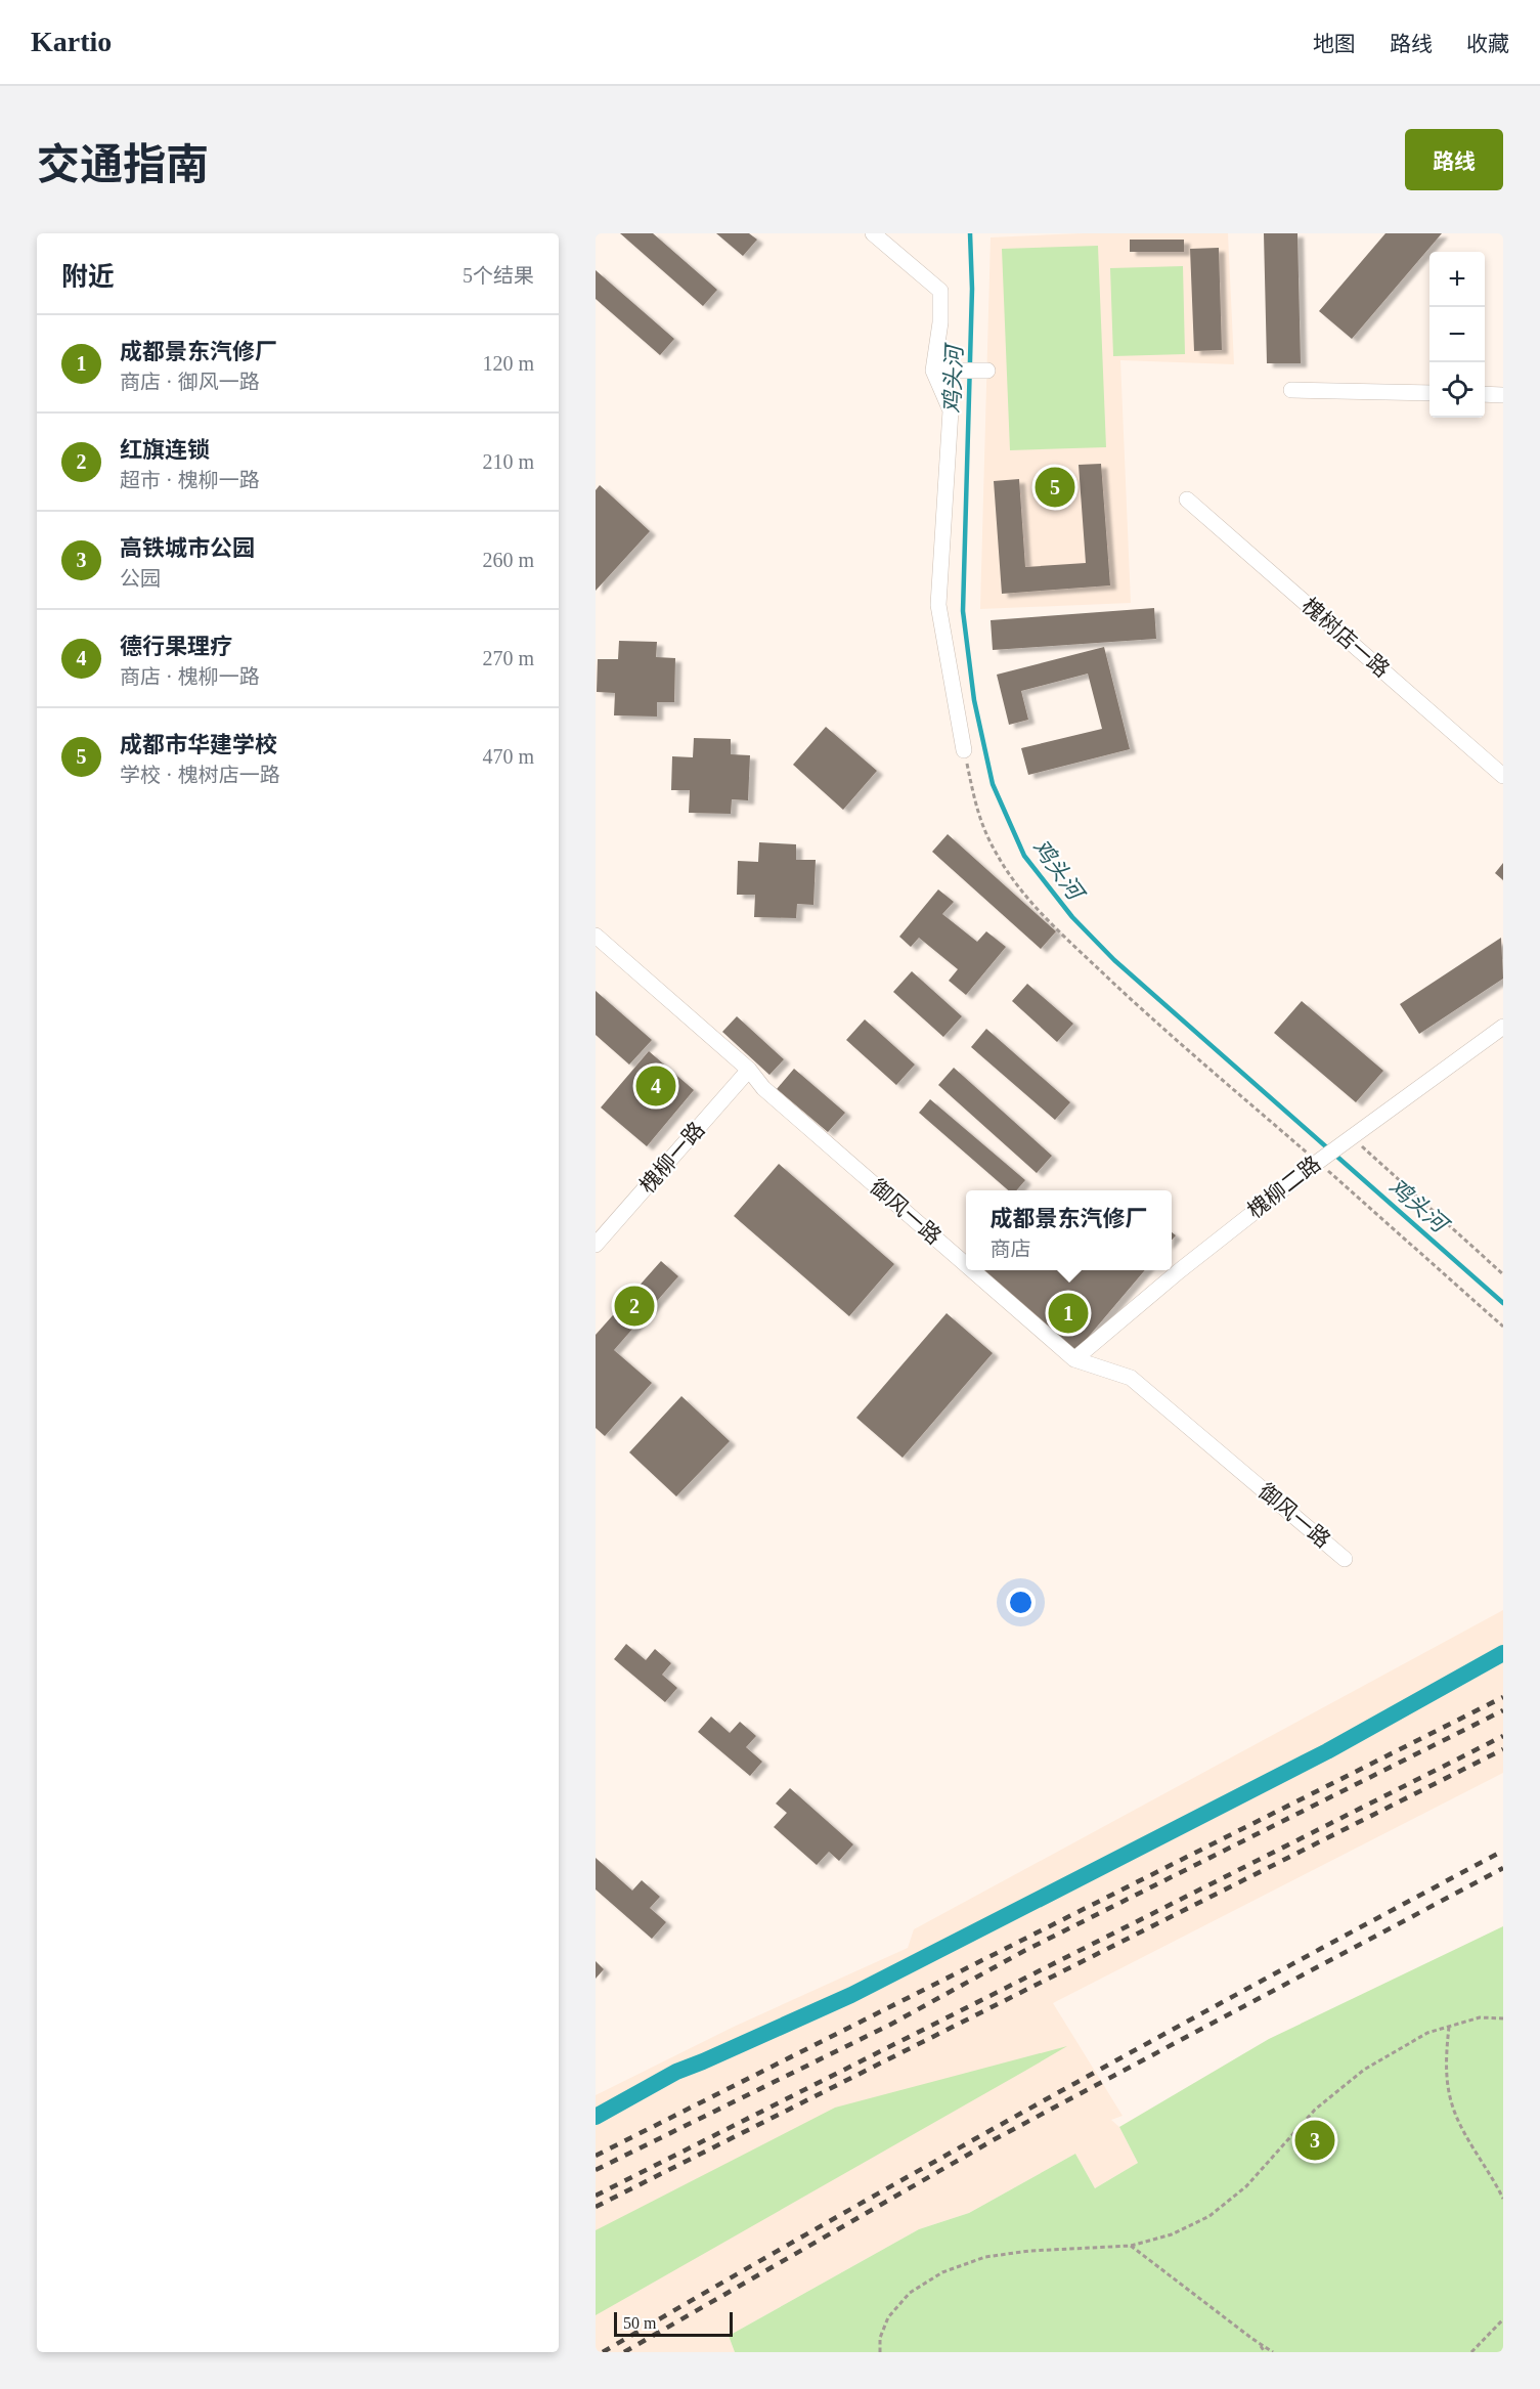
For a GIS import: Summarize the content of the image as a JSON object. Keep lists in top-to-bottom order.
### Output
{
  "streets": {
    "street": [
      "槐树店一路",
      "槐柳一路",
      "槐柳二路",
      "御风一路"
    ]
  },
  "crossings": [
    ["槐柳一路", "御风一路"],
    ["槐柳二路", "御风一路"]
  ],
  "water": ["鸡头河"],
  "scale_bar": "50 m",
  "page": {
    "header": "Kartio",
    "nav": ["地图", "路线", "收藏"],
    "title": "交通指南",
    "buttons": "路线",
    "heading": ["附近", "5个结果"],
    "map_buttons": ["+", "−"],
    "list": [
      {
        "mark": "1",
        "name": "成都景东汽修厂",
        "note": "商店 · 御风一路",
        "value": "120 m"
      },
      {
        "mark": "2",
        "name": "红旗连锁",
        "note": "超市 · 槐柳一路",
        "value": "210 m"
      },
      {
        "mark": "3",
        "name": "高铁城市公园",
        "note": "公园",
        "value": "260 m"
      },
      {
        "mark": "4",
        "name": "德行果理疗",
        "note": "商店 · 槐柳一路",
        "value": "270 m"
      },
      {
        "mark": "5",
        "name": "成都市华建学校",
        "note": "学校 · 槐树店一路",
        "value": "470 m"
      }
    ],
    "pins": [
      "5",
      "4",
      "2",
      "1",
      "3"
    ],
    "popup": ["成都景东汽修厂", "商店"],
    "scale": "50 m"
  }
}
